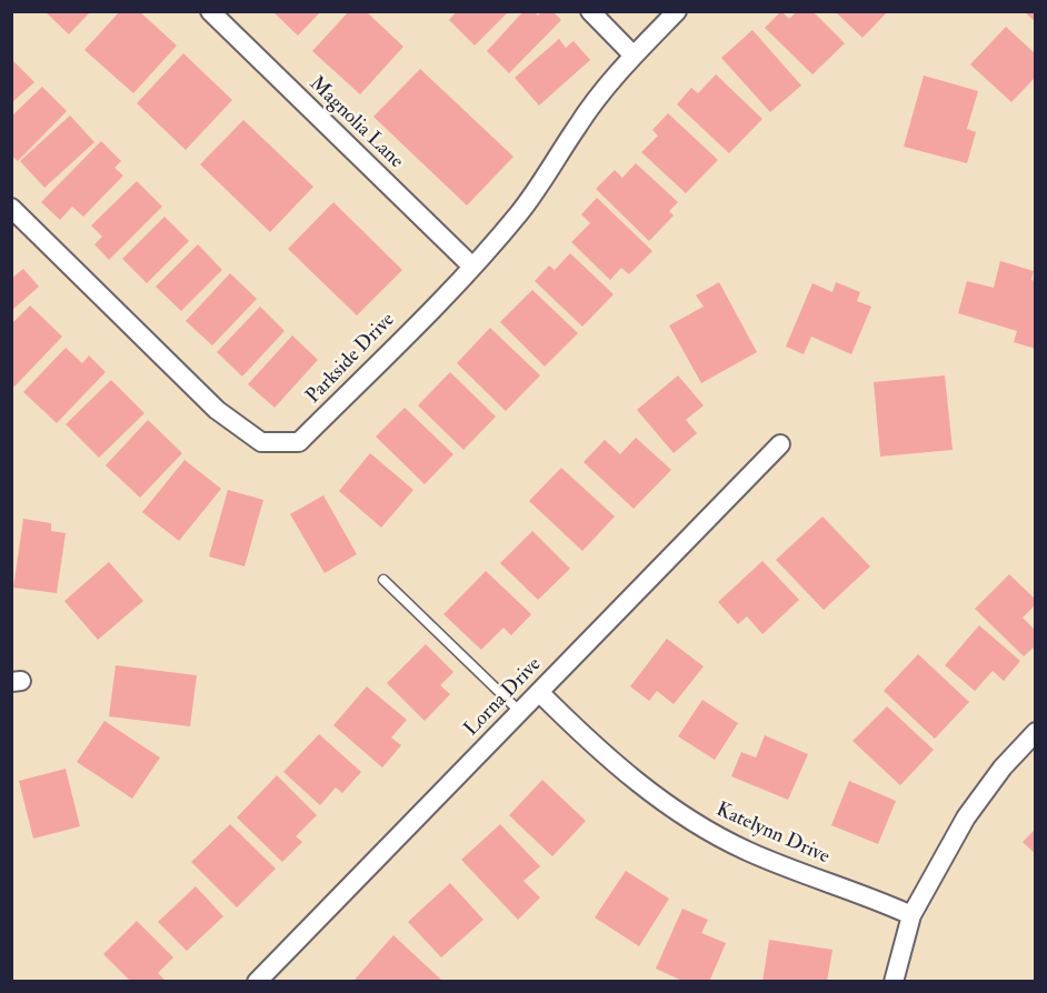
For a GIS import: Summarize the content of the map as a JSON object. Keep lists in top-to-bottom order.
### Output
{
  "streets": {
    "street": [
      "Magnolia Lane",
      "Parkside Drive",
      "Lorna Drive",
      "Katelynn Drive"
    ]
  },
  "crossings": [
    ["Magnolia Lane", "Parkside Drive"],
    ["Lorna Drive", "Katelynn Drive"]
  ]
}
